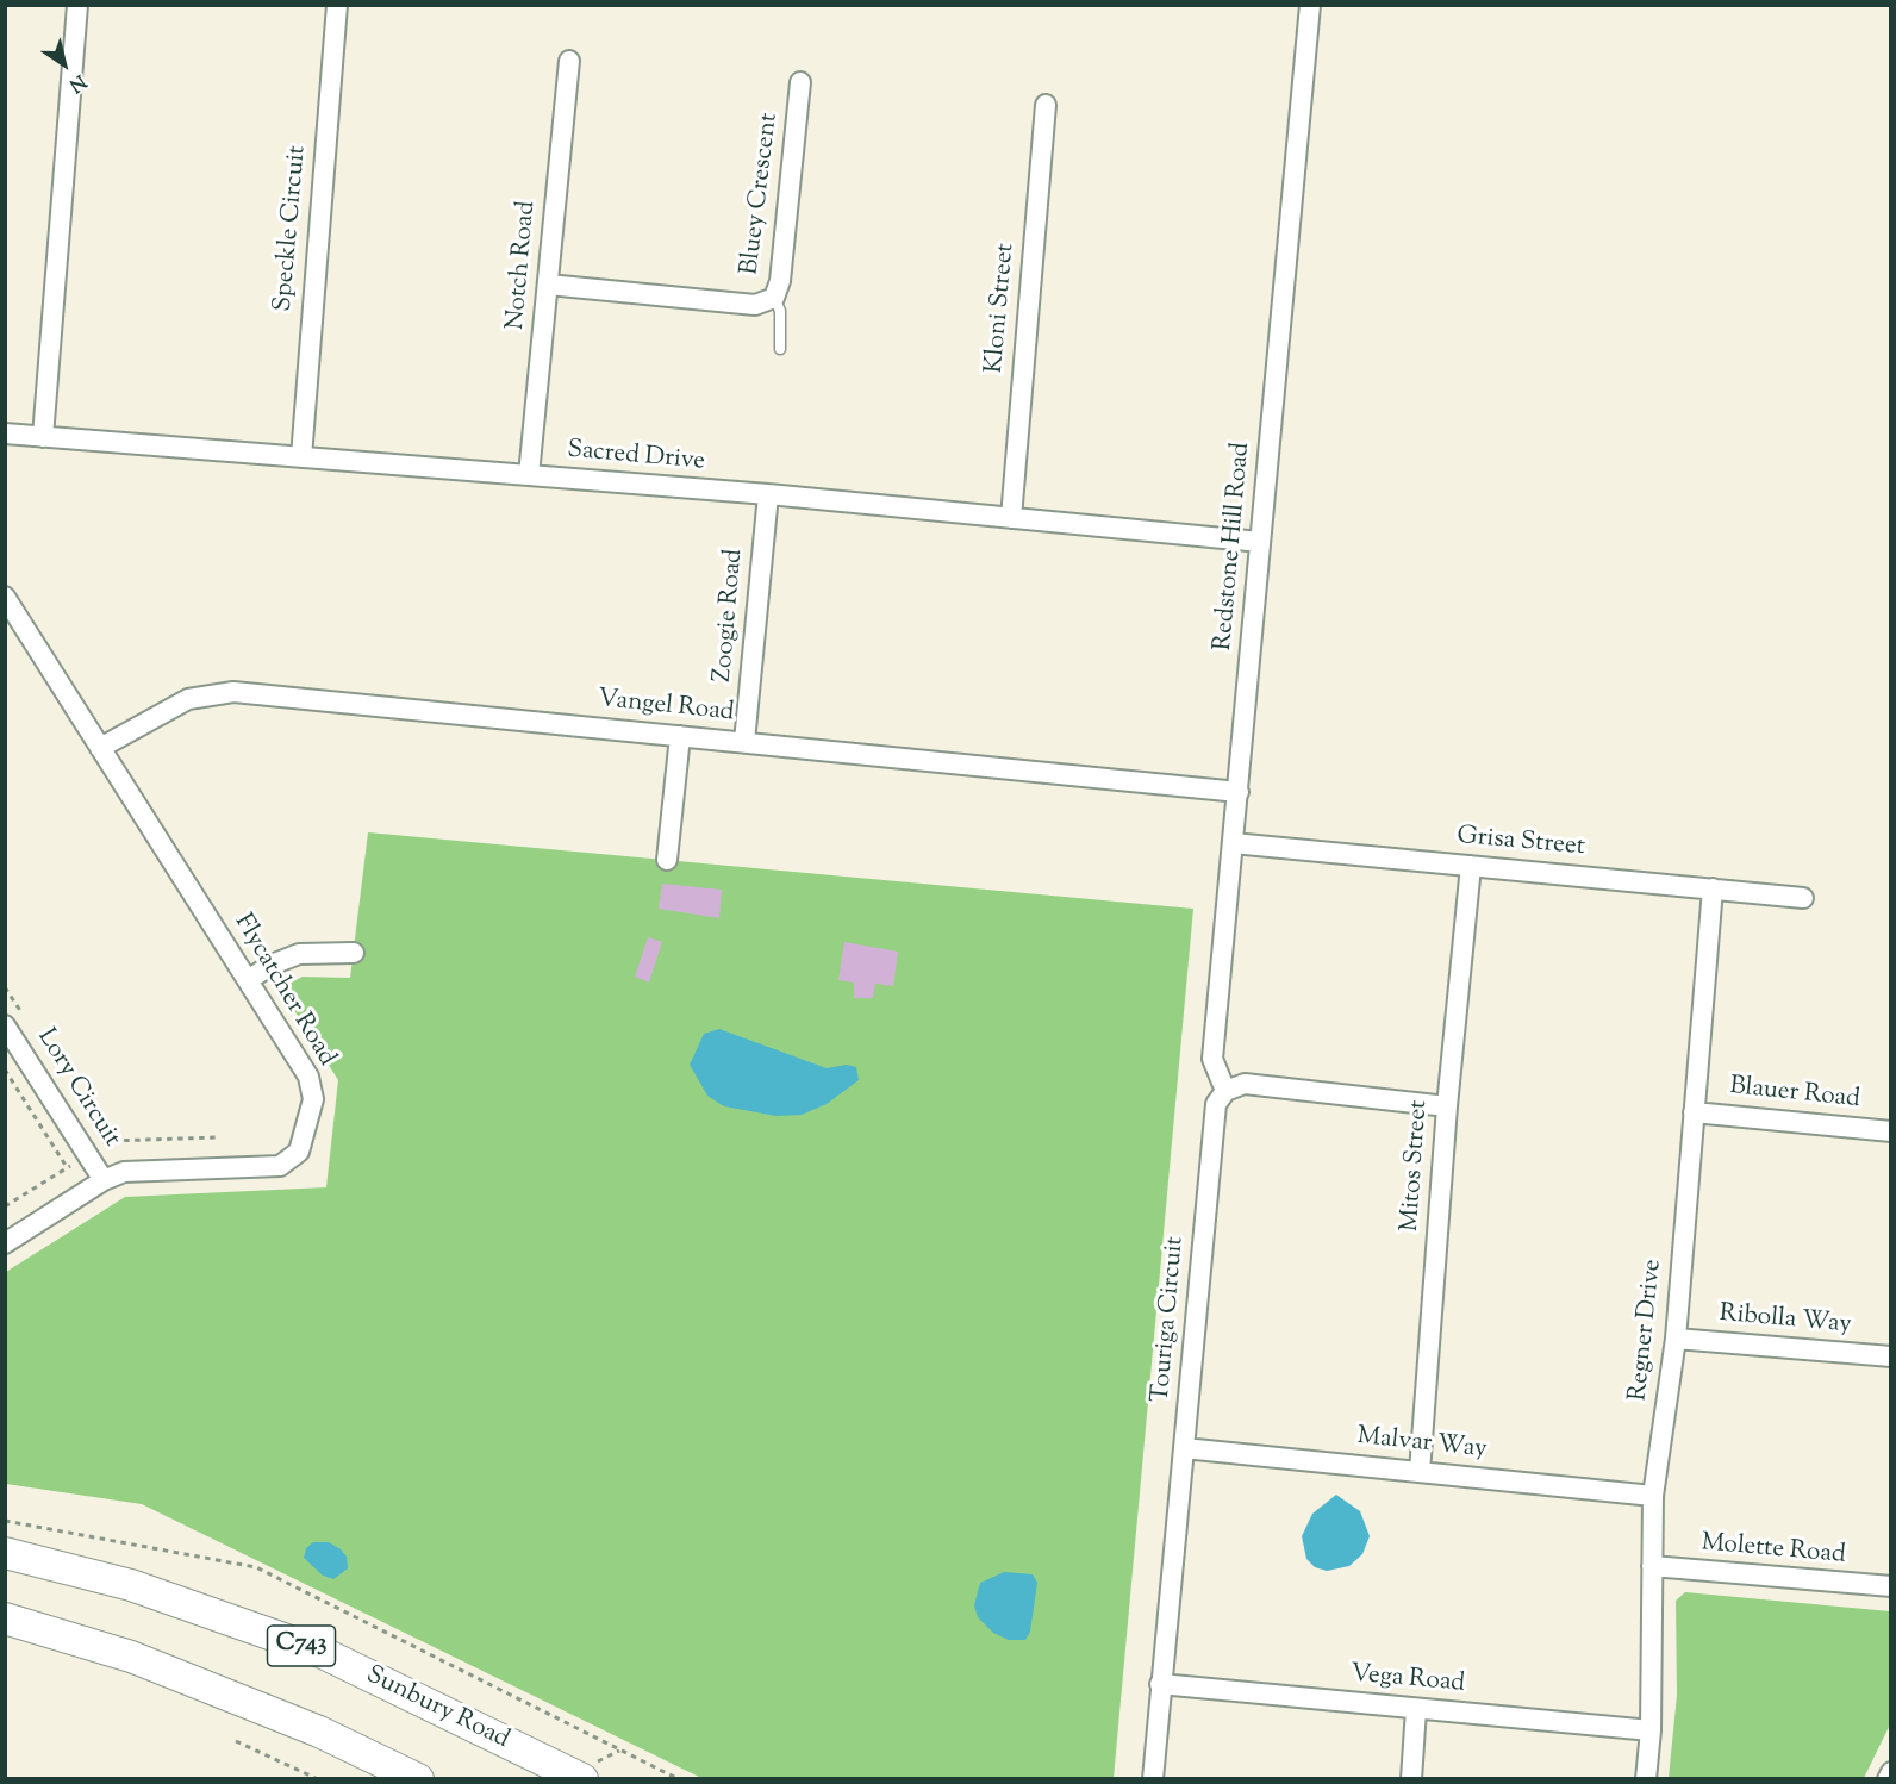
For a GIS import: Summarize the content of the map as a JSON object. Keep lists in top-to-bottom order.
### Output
{
  "streets": {
    "main road": ["C743", "Sunbury Road"],
    "street": [
      "Bluey Crescent",
      "Speckle Circuit",
      "Notch Road",
      "Kloni Street",
      "Sacred Drive",
      "Redstone Hill Road",
      "Zoogie Road",
      "Vangel Road",
      "Grisa Street",
      "Flycatcher Road",
      "Lory Circuit",
      "Blauer Road",
      "Mitos Street",
      "Touriga Circuit",
      "Ribolla Way",
      "Regner Drive",
      "Malvar Way",
      "Molette Road",
      "Vega Road"
    ]
  },
  "crossings": [
    ["Bluey Crescent", "Notch Road"],
    ["Speckle Circuit", "Sacred Drive"],
    ["Notch Road", "Sacred Drive"],
    ["Kloni Street", "Sacred Drive"],
    ["Sacred Drive", "Redstone Hill Road"],
    ["Sacred Drive", "Zoogie Road"],
    ["Redstone Hill Road", "Vangel Road"],
    ["Redstone Hill Road", "Grisa Street"],
    ["Redstone Hill Road", "Touriga Circuit"],
    ["Zoogie Road", "Vangel Road"],
    ["Vangel Road", "Flycatcher Road"],
    ["Grisa Street", "Mitos Street"],
    ["Grisa Street", "Regner Drive"],
    ["Flycatcher Road", "Lory Circuit"],
    ["Blauer Road", "Regner Drive"],
    ["Mitos Street", "Malvar Way"],
    ["Touriga Circuit", "Malvar Way"],
    ["Touriga Circuit", "Vega Road"],
    ["Ribolla Way", "Regner Drive"],
    ["Regner Drive", "Malvar Way"],
    ["Regner Drive", "Molette Road"],
    ["Regner Drive", "Vega Road"]
  ],
  "north": "bottom right"
}
